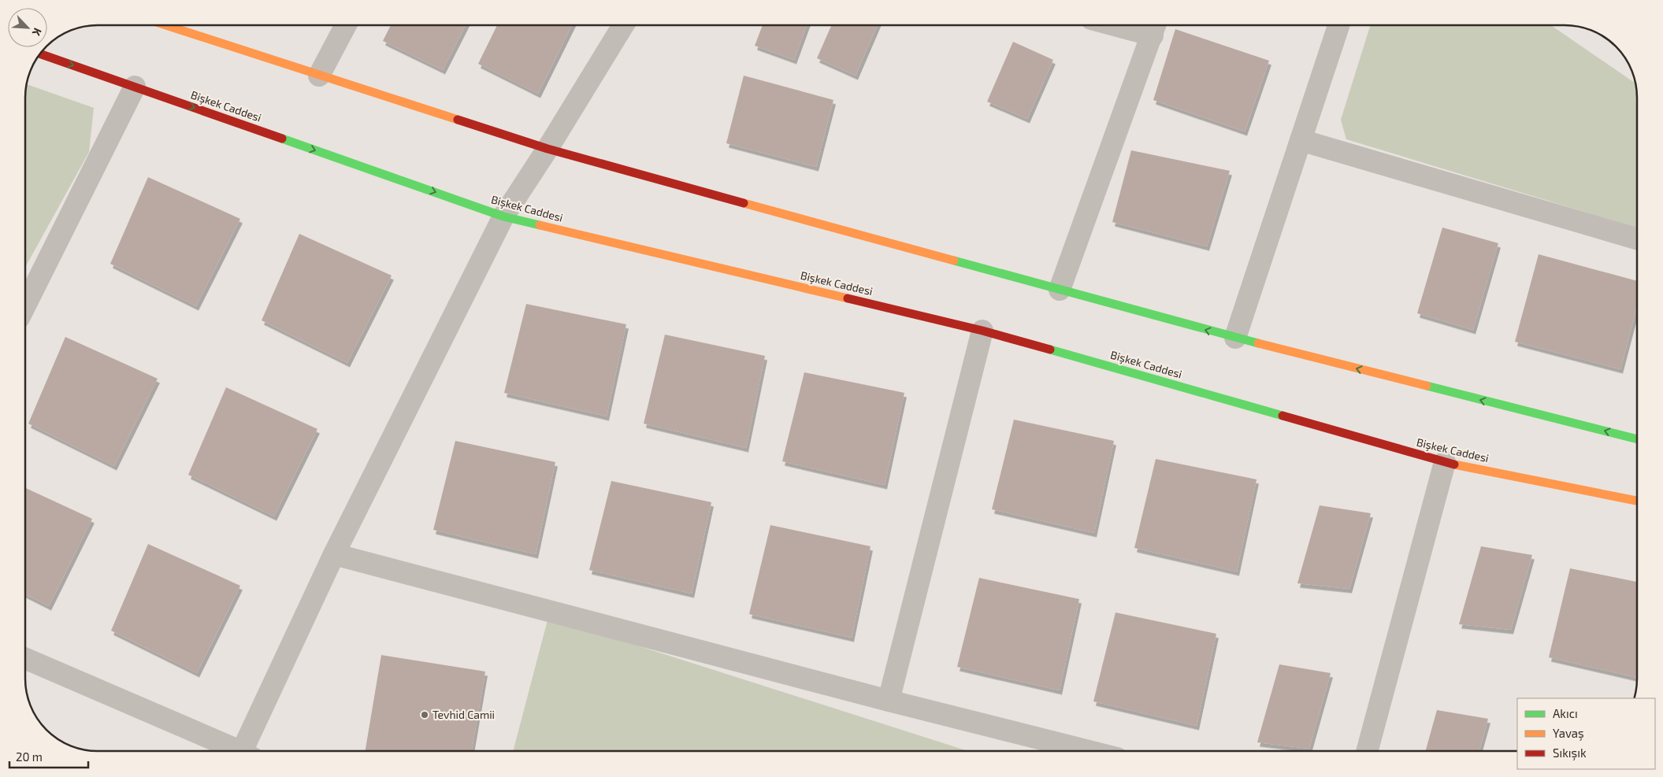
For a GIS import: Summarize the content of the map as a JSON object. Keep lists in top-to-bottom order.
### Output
{
  "streets": {
    "street": ["Bişkek Caddesi"]
  },
  "places": ["Tevhid Camii"],
  "legend": ["Akıcı", "Yavaş", "Sıkışık"],
  "scale_bar": "20 m",
  "north": "bottom right"
}
